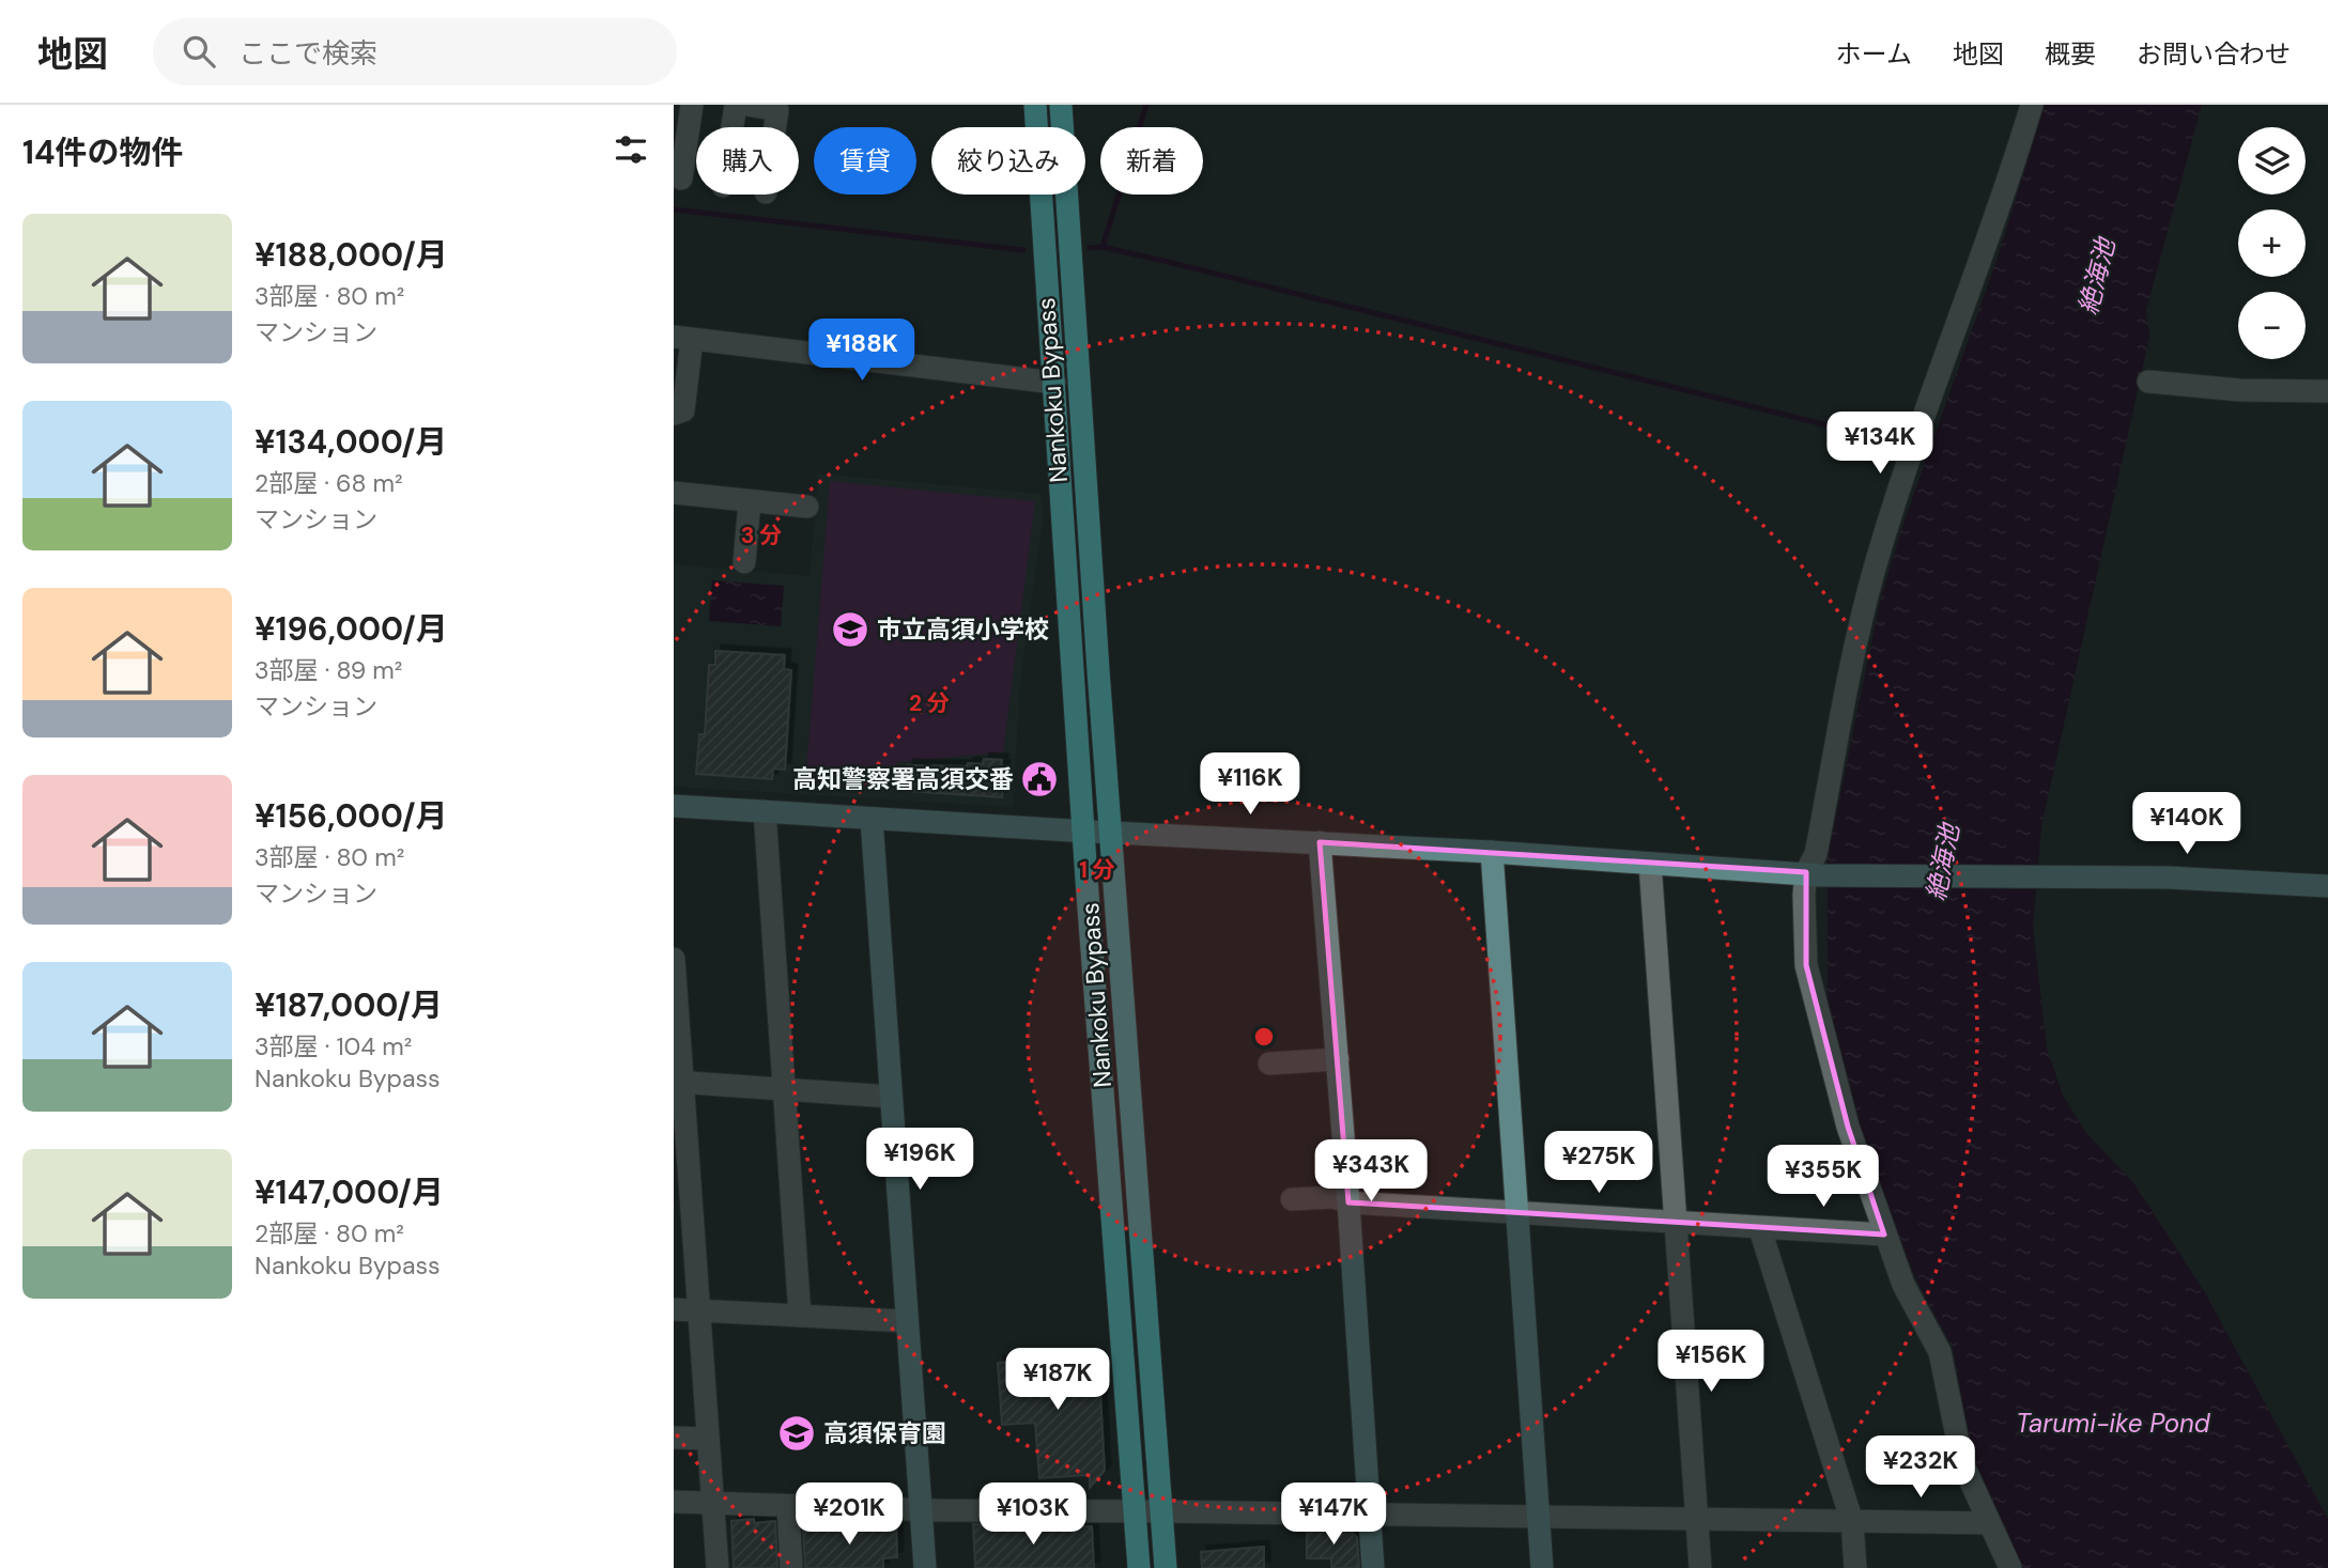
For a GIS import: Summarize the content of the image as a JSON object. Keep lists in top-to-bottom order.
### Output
{
  "streets": {
    "highway": ["Nankoku Bypass"]
  },
  "water": ["絶海池", "Tarumi-ike Pond"],
  "places": {
    "school or university": ["市立高須小学校", "高須保育園"],
    "public building": ["高知警察署高須交番"]
  },
  "page": {
    "header": "地図",
    "search": "ここで検索",
    "nav": [
      "ホーム",
      "地図",
      "概要",
      "お問い合わせ"
    ],
    "heading": "14件の物件",
    "map_buttons": ["+", "−"],
    "chip": [
      "購入",
      "賃貸",
      "絞り込み",
      "新着"
    ],
    "list": [
      {
        "name": "¥188,000/月",
        "note": "3部屋 · 80 m² · マンション"
      },
      {
        "name": "¥134,000/月",
        "note": "2部屋 · 68 m² · マンション"
      },
      {
        "name": "¥196,000/月",
        "note": "3部屋 · 89 m² · マンション"
      },
      {
        "name": "¥156,000/月",
        "note": "3部屋 · 80 m² · マンション"
      },
      {
        "name": "¥187,000/月",
        "note": "3部屋 · 104 m² · Nankoku Bypass"
      },
      {
        "name": "¥147,000/月",
        "note": "2部屋 · 80 m² · Nankoku Bypass"
      }
    ],
    "price": [
      "¥188K",
      "¥134K",
      "¥116K",
      "¥140K",
      "¥196K",
      "¥275K",
      "¥343K",
      "¥355K",
      "¥156K",
      "¥187K",
      "¥232K",
      "¥201K",
      "¥103K",
      "¥147K"
    ]
  },
  "rings": ["3 分", "2 分", "1 分"]
}
